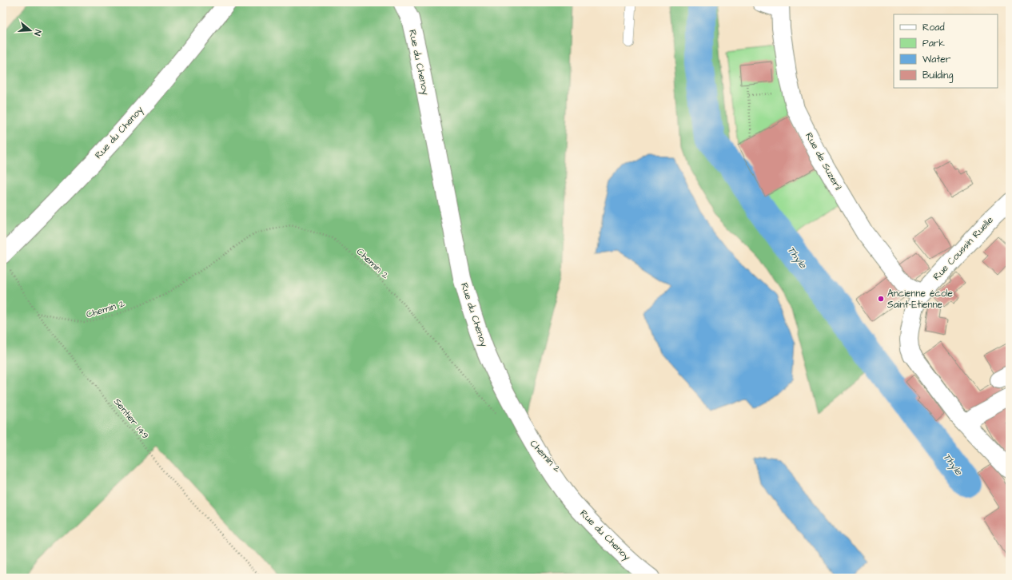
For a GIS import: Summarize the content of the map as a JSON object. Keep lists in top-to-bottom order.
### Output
{
  "streets": {
    "street": ["Rue du Chenoy", "Rue de Suzeril", "Rue Coussin Ruelle"],
    "path": ["Chemin 2", "Sentier 149"]
  },
  "crossings": [
    ["Rue du Chenoy", "Sentier 149"],
    ["Rue de Suzeril", "Rue Coussin Ruelle"],
    ["Chemin 2", "Sentier 149"]
  ],
  "water": ["Thyle"],
  "places": ["Ancienne école Saint-Etienne"],
  "legend": [
    "Road",
    "Park",
    "Water",
    "Building"
  ],
  "north": "right"
}
